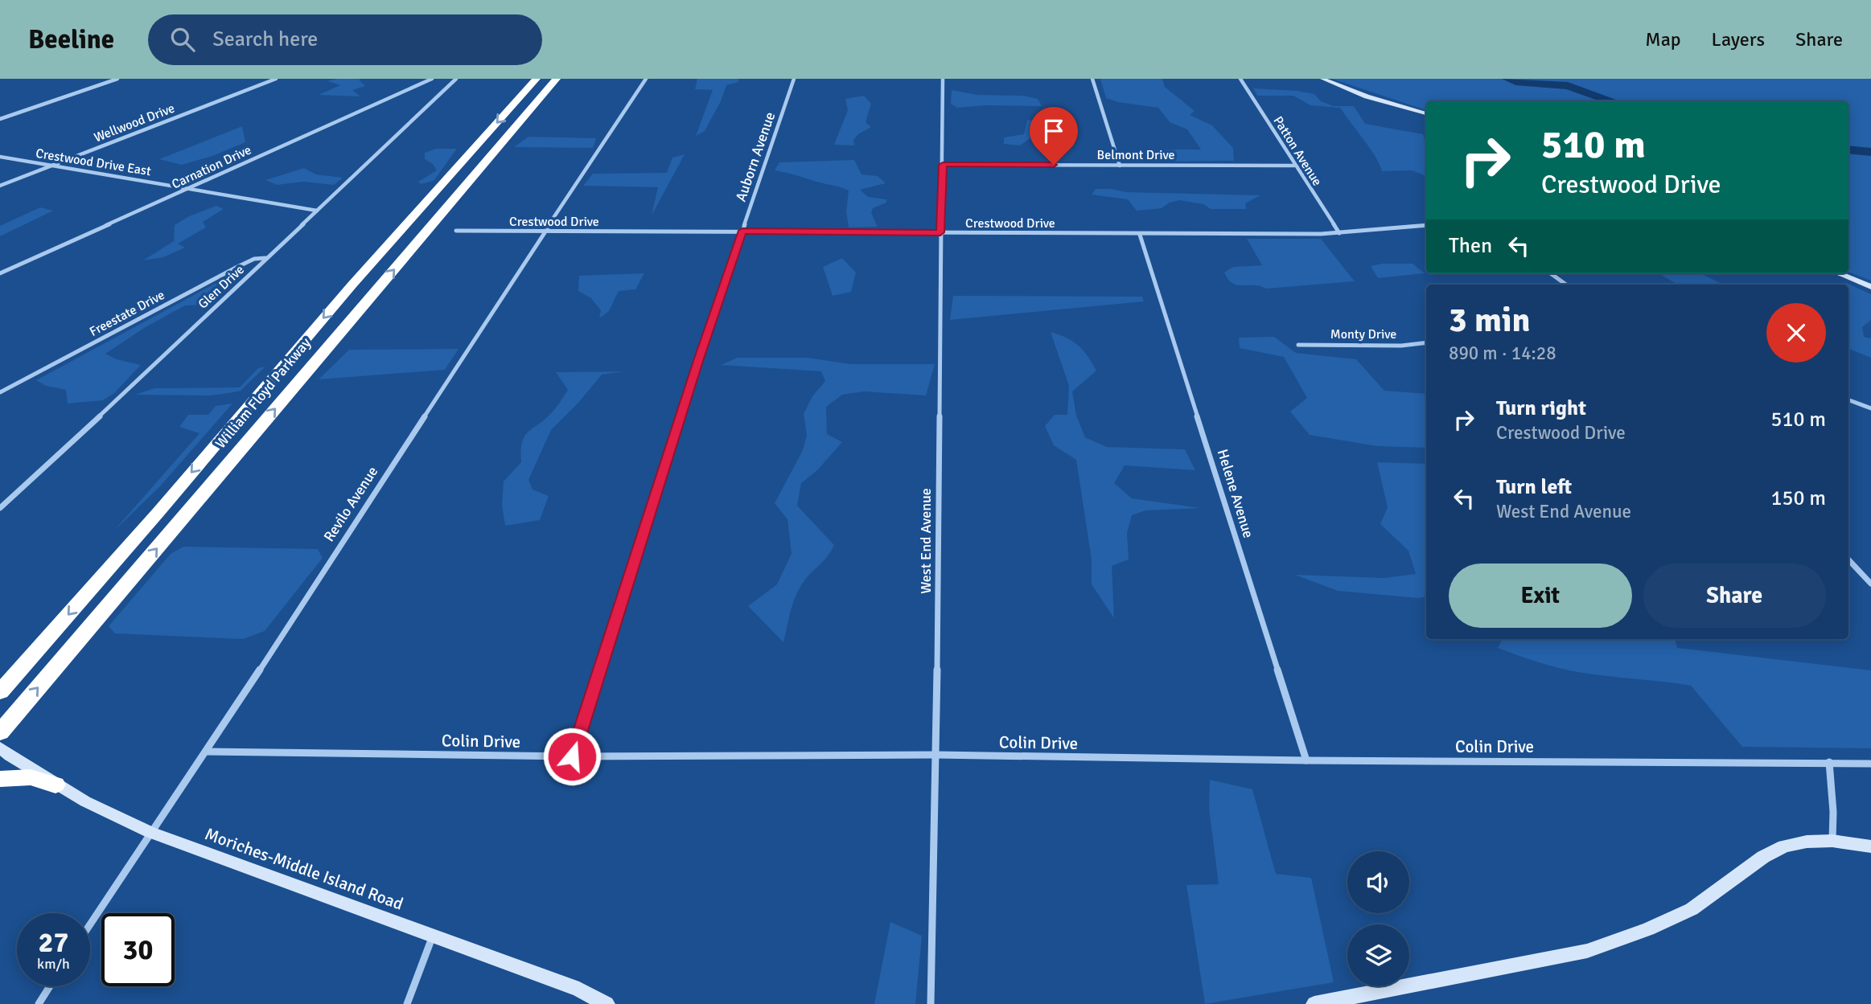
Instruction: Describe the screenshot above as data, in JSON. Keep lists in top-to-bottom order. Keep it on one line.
{"streets":{"highway":["William Floyd Parkway"],"main road":["Moriches-Middle Island Road"],"street":["Wellwood Drive","Patton Avenue","Belmont Drive","Auborn Avenue","Crestwood Drive East","Carnation Drive","Crestwood Drive","Glen Drive","Freestate Drive","Monty Drive","Helene Avenue","Revilo Avenue","West End Avenue","Colin Drive"]},"crossings":[["Wellwood Drive","Crestwood Drive East"],["Patton Avenue","Belmont Drive"],["Patton Avenue","Crestwood Drive"],["Belmont Drive","West End Avenue"],["Auborn Avenue","Crestwood Drive"],["Auborn Avenue","Colin Drive"],["Crestwood Drive East","Carnation Drive"],["Crestwood Drive East","Glen Drive"],["Crestwood Drive","Helene Avenue"],["Crestwood Drive","Revilo Avenue"],["Crestwood Drive","West End Avenue"],["Glen Drive","Freestate Drive"],["Helene Avenue","Colin Drive"],["Revilo Avenue","Colin Drive"],["Revilo Avenue","Moriches-Middle Island Road"],["West End Avenue","Colin Drive"]],"page":{"header":"Beeline","search":"Search here","nav":["Map","Layers","Share"],"turn":["510 m","Crestwood Drive"],"then":"Then","heading":["3 min","890 m · 14:28"],"list":[{"name":"Turn right","note":"Crestwood Drive","value":"510 m"},{"name":"Turn left","note":"West End Avenue","value":"150 m"}],"buttons":["Exit","Share"],"speed":"27 km/h","limit":"30"}}
